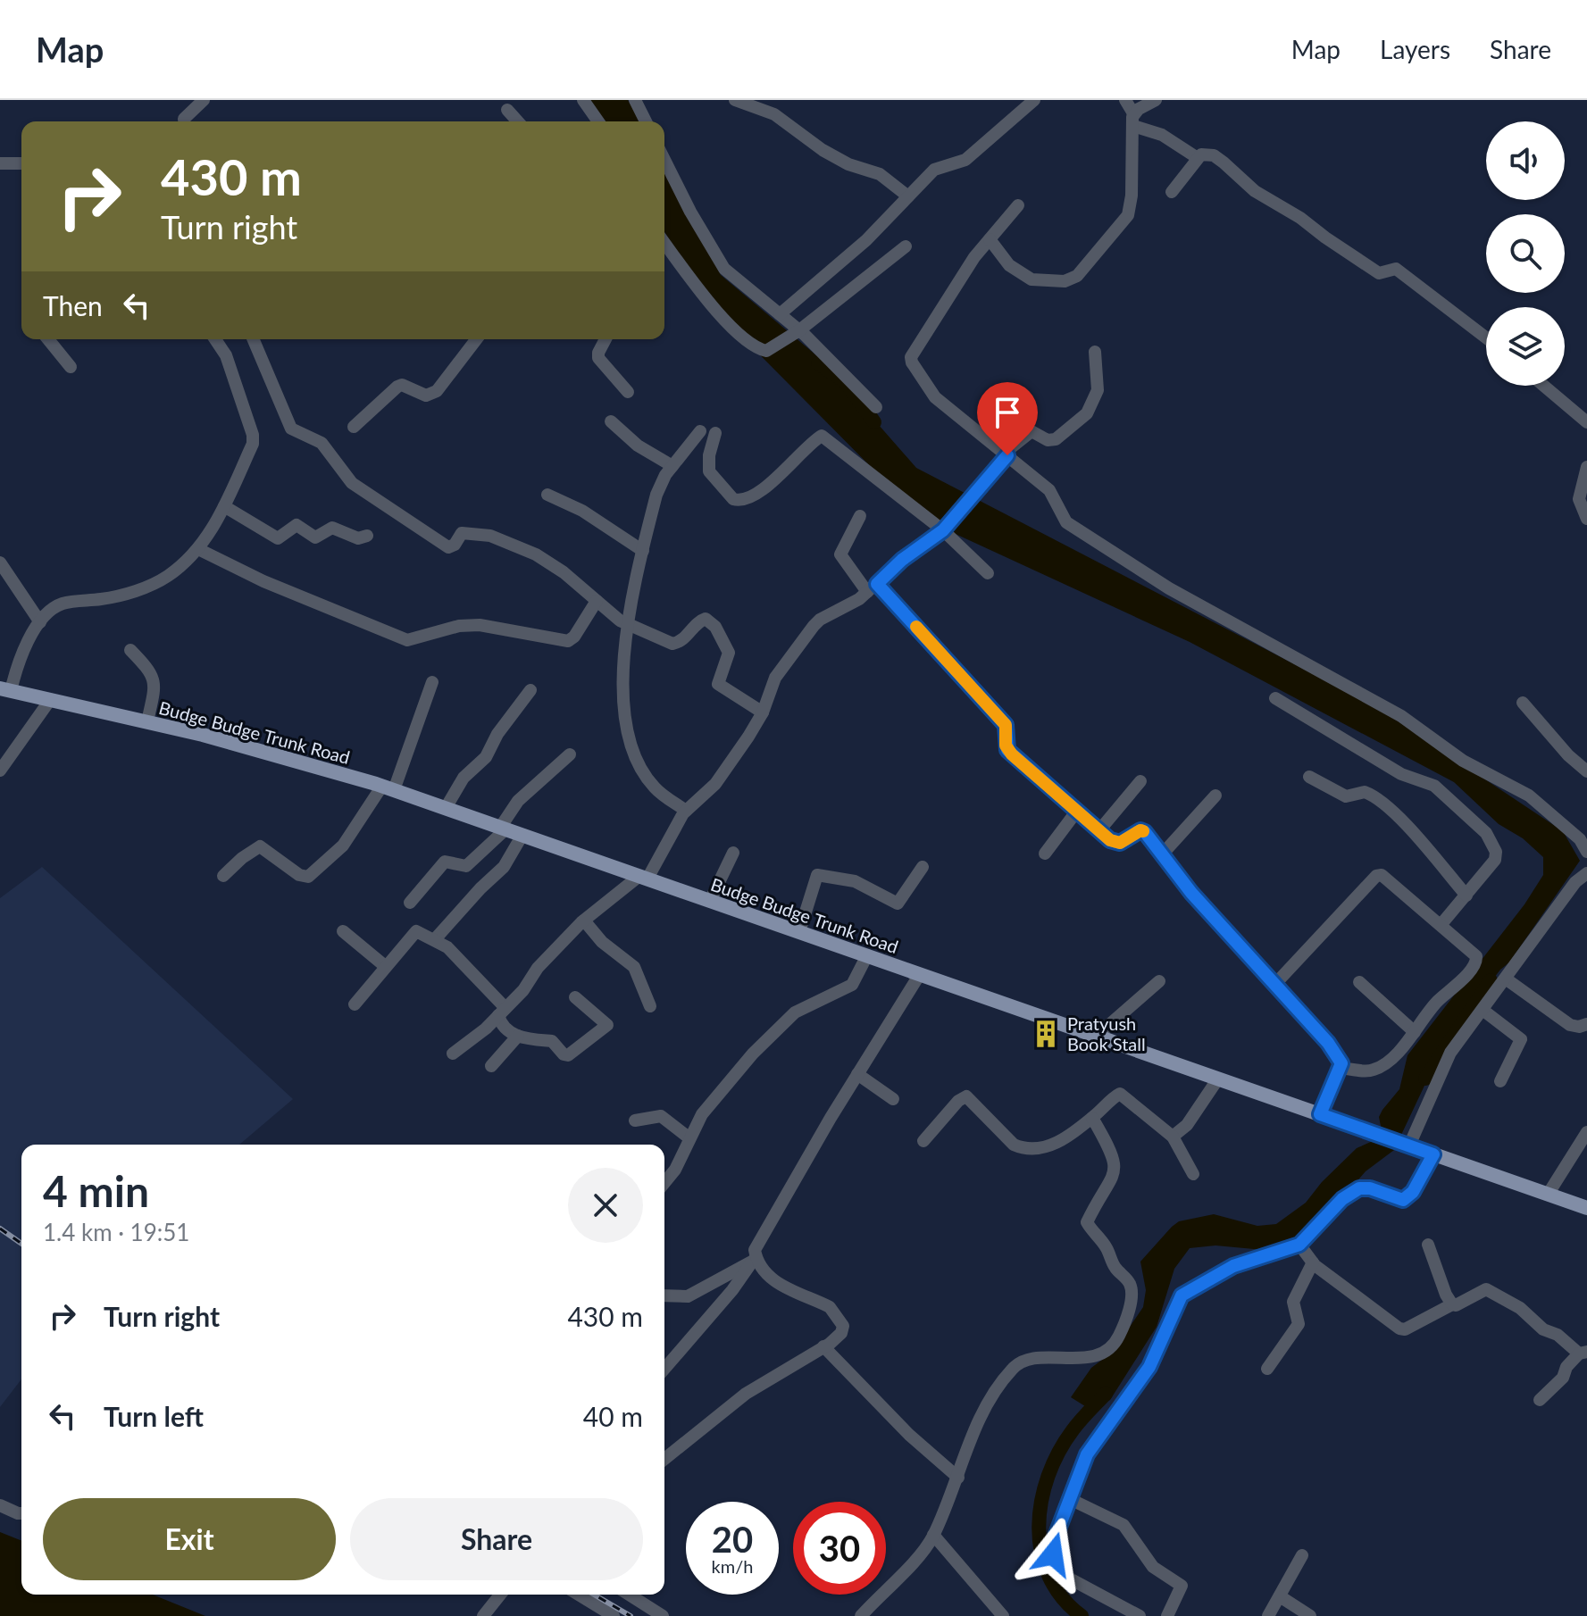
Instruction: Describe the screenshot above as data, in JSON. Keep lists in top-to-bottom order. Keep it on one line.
{"streets":{"main road":["Budge Budge Trunk Road"]},"places":{"building":["Pratyush Book Stall"]},"page":{"header":"Map","nav":["Map","Layers","Share"],"turn":["430 m","Turn right"],"then":"Then","heading":["4 min","1.4 km · 19:51"],"list":[{"name":"Turn right","value":"430 m"},{"name":"Turn left","value":"40 m"}],"buttons":["Exit","Share"],"speed":"20 km/h","limit":"30"}}
